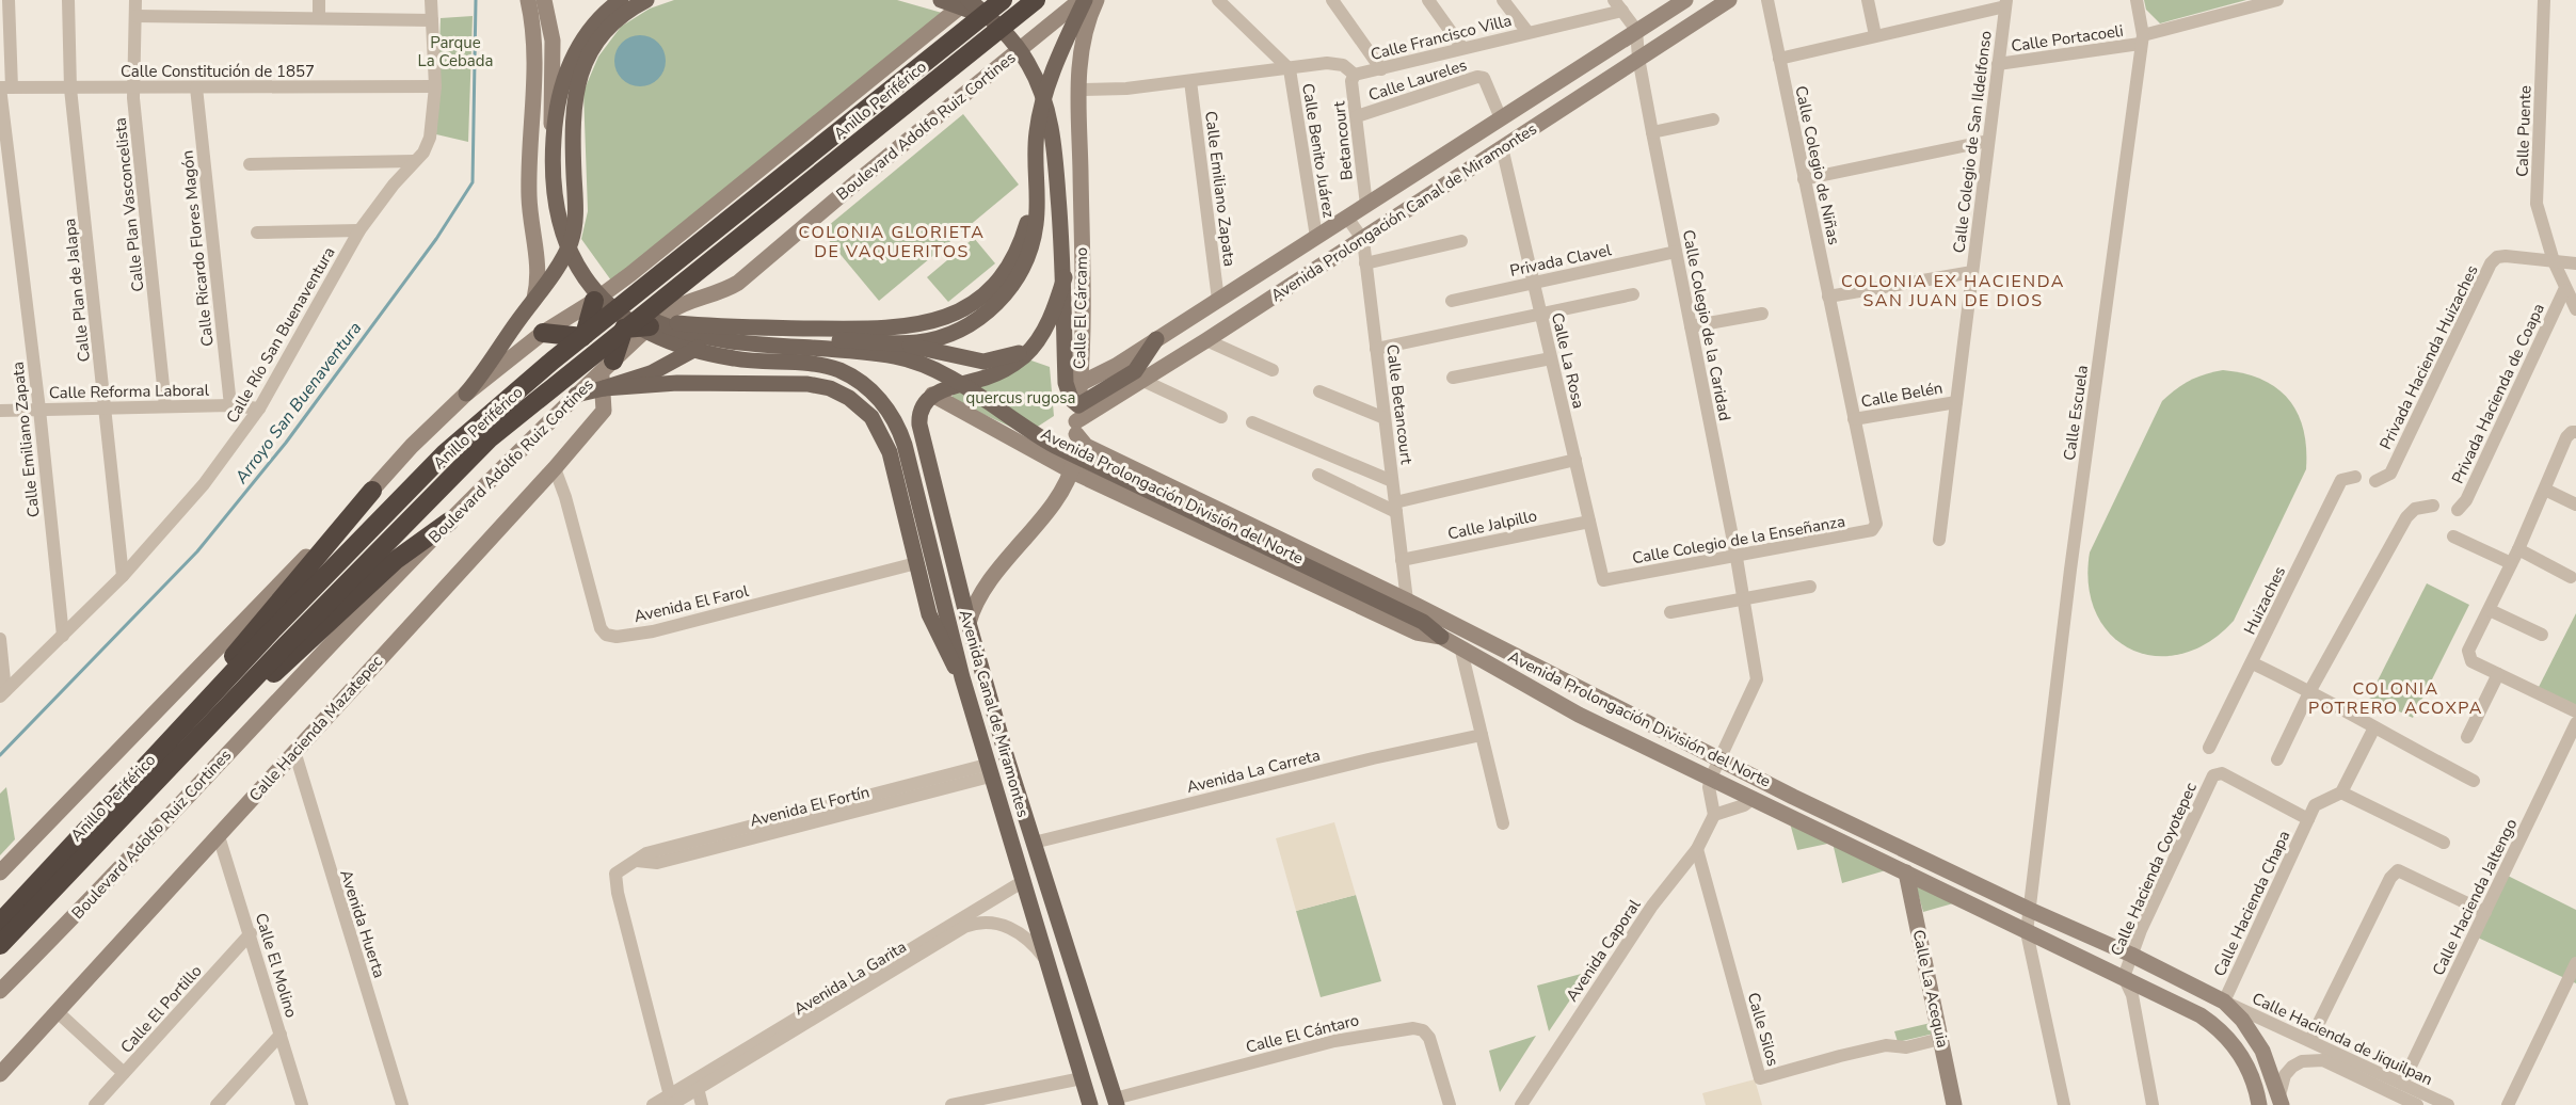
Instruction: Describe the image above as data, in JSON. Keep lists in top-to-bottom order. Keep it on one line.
{"streets":{"highway":["Anillo Periférico"],"main road":["Boulevard Adolfo Ruiz Cortines","Avenida Prolongación Canal de Miramontes","Calle El Cárcamo","Avenida Prolongación División del Norte","Avenida Canal de Miramontes","Calle Hacienda Mazatepec","Calle La Acequia"],"street":["Calle Francisco Villa","Calle Portacoeli","Calle Constitución de 1857","Calle Laureles","Calle Puente","Betancourt","Calle Colegio de San Ildelfonso","Calle Benito Juárez","Calle Colegio de Niñas","Calle Emiliano Zapata","Calle Plan Vasconcelista","Calle Ricardo Flores Magón","Privada Clavel","Calle Plan de Jalapa","Calle Colegio de la Caridad","Calle Río San Buenaventura","Privada Hacienda Huizaches","Calle La Rosa","Calle Reforma Laboral","Privada Hacienda de Coapa","Calle Belén","Calle Betancourt","Calle Escuela","Calle Jalpillo","Calle Colegio de la Enseñanza","Huizaches","Avenida El Farol","Avenida La Carreta","Avenida El Fortín","Calle Hacienda Coyotepec","Calle Hacienda Jaltengo","Calle Hacienda Chapa","Avenida Huerta","Avenida Caporal","Calle El Molino","Avenida La Garita","Calle El Portillo","Calle Silos","Calle El Cántaro","Calle Hacienda de Jiquilpan"]},"crossings":[["Calle Francisco Villa","Betancourt"],["Calle Francisco Villa","Calle Benito Juárez"],["Calle Francisco Villa","Calle Emiliano Zapata"],["Calle Francisco Villa","Calle El Cárcamo"],["Calle Portacoeli","Calle Colegio de San Ildelfonso"],["Calle Portacoeli","Calle Escuela"],["Calle Constitución de 1857","Calle Emiliano Zapata"],["Calle Constitución de 1857","Calle Plan Vasconcelista"],["Calle Constitución de 1857","Calle Ricardo Flores Magón"],["Calle Constitución de 1857","Calle Plan de Jalapa"],["Calle Constitución de 1857","Calle Río San Buenaventura"],["Calle Laureles","Betancourt"],["Calle Laureles","Avenida Prolongación Canal de Miramontes"],["Anillo Periférico","Avenida Canal de Miramontes"],["Boulevard Adolfo Ruiz Cortines","Calle Hacienda Mazatepec"],["Calle Puente","Privada Hacienda Huizaches"],["Calle Puente","Privada Hacienda de Coapa"],["Betancourt","Avenida Prolongación Canal de Miramontes"],["Calle Colegio de San Ildelfonso","Calle Belén"],["Calle Benito Juárez","Avenida Prolongación Canal de Miramontes"],["Calle Colegio de Niñas","Calle Belén"],["Calle Colegio de Niñas","Calle Colegio de la Enseñanza"],["Calle Emiliano Zapata","Avenida Prolongación Canal de Miramontes"],["Calle Emiliano Zapata","Calle Río San Buenaventura"],["Calle Emiliano Zapata","Calle Reforma Laboral"],["Calle Plan Vasconcelista","Calle Reforma Laboral"],["Avenida Prolongación Canal de Miramontes","Calle El Cárcamo"],["Avenida Prolongación Canal de Miramontes","Calle Colegio de la Caridad"],["Avenida Prolongación Canal de Miramontes","Calle La Rosa"],["Avenida Prolongación Canal de Miramontes","Calle Betancourt"],["Avenida Prolongación Canal de Miramontes","Avenida Prolongación División del Norte"],["Calle Ricardo Flores Magón","Calle Reforma Laboral"],["Privada Clavel","Calle Colegio de la Caridad"],["Privada Clavel","Calle La Rosa"],["Calle Plan de Jalapa","Calle Río San Buenaventura"],["Calle Plan de Jalapa","Calle Reforma Laboral"],["Calle El Cárcamo","Avenida Prolongación División del Norte"],["Calle El Cárcamo","Avenida Canal de Miramontes"],["Calle Colegio de la Caridad","Avenida Prolongación División del Norte"],["Calle Colegio de la Caridad","Calle Colegio de la Enseñanza"],["Calle Río San Buenaventura","Calle Reforma Laboral"],["Calle La Rosa","Calle Jalpillo"],["Calle La Rosa","Calle Colegio de la Enseñanza"],["Calle Betancourt","Avenida Prolongación División del Norte"],["Calle Betancourt","Calle Jalpillo"],["Calle Escuela","Avenida Prolongación División del Norte"],["Avenida Prolongación División del Norte","Avenida Canal de Miramontes"],["Avenida Prolongación División del Norte","Calle Hacienda Coyotepec"],["Avenida Prolongación División del Norte","Calle Hacienda Chapa"],["Avenida Prolongación División del Norte","Calle La Acequia"],["Avenida Prolongación División del Norte","Calle Hacienda de Jiquilpan"],["Avenida El Farol","Calle Hacienda Mazatepec"],["Avenida Canal de Miramontes","Avenida La Carreta"],["Avenida Canal de Miramontes","Avenida El Fortín"],["Avenida Canal de Miramontes","Avenida La Garita"],["Avenida Canal de Miramontes","Calle El Cántaro"],["Calle Hacienda Mazatepec","Avenida Huerta"],["Calle Hacienda Mazatepec","Calle El Molino"],["Avenida El Fortín","Avenida La Garita"],["Calle Hacienda Coyotepec","Calle Hacienda Chapa"],["Calle Hacienda Jaltengo","Calle Hacienda de Jiquilpan"],["Calle Hacienda Chapa","Calle Hacienda de Jiquilpan"],["Avenida Caporal","Calle Silos"],["Calle El Molino","Calle El Portillo"],["Calle La Acequia","Calle Silos"]],"districts":["COLONIA GLORIETA DE VAQUERITOS","COLONIA EX HACIENDA SAN JUAN DE DIOS","COLONIA POTRERO ACOXPA"],"water":["Arroyo San Buenaventura"],"parks":["Parque La Cebada","quercus rugosa"]}
